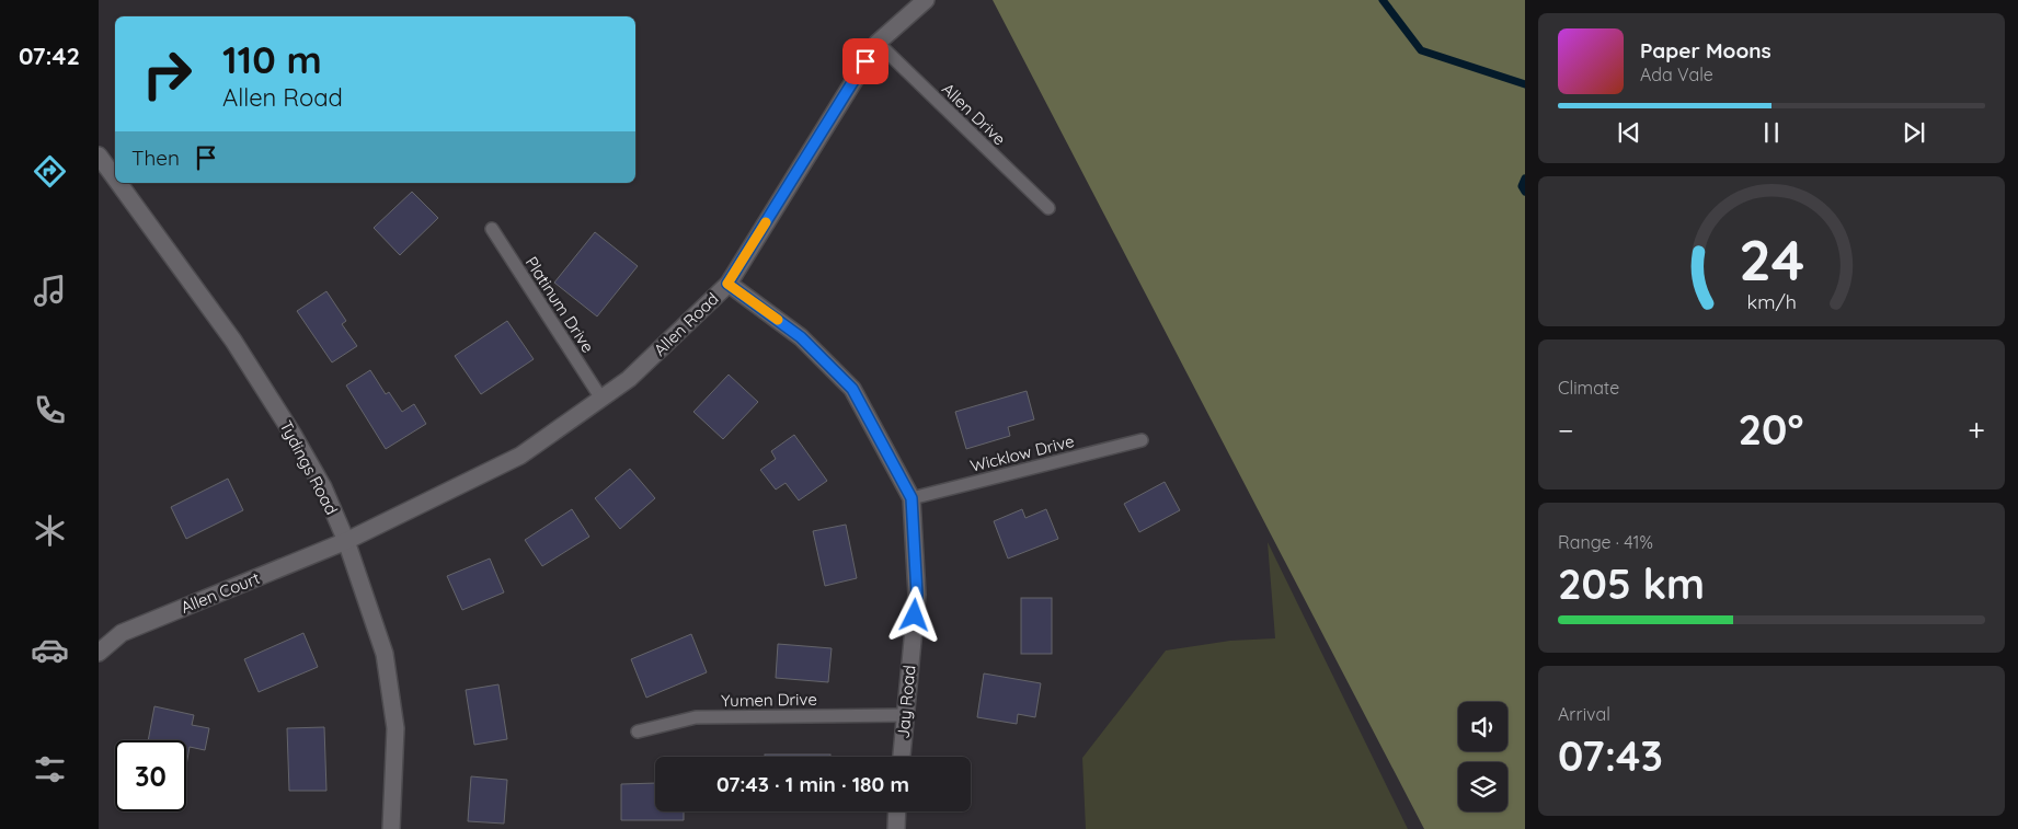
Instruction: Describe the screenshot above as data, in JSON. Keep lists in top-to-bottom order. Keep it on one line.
{"streets":{"street":["Allen Road","Tydings Road","Allen Court","Jay Road"],"lane":["Allen Drive","Platinum Drive","Wicklow Drive","Yumen Drive"]},"crossings":[["Allen Drive","Allen Road"],["Platinum Drive","Allen Road"],["Allen Road","Tydings Road"],["Allen Road","Allen Court"],["Allen Road","Jay Road"],["Wicklow Drive","Jay Road"],["Tydings Road","Allen Court"],["Yumen Drive","Jay Road"]],"page":{"tabs":"07:42","turn":["110 m","Allen Road"],"song":["Paper Moons","Ada Vale"],"then":"Then","tile":["Climate",["Range · 41%","205 km"],["Arrival","07:43"]],"heat":["−","20°","+"],"limit":"30","trip":"07:43 · 1 min · 180 m","gauge":["24","km/h"]}}
